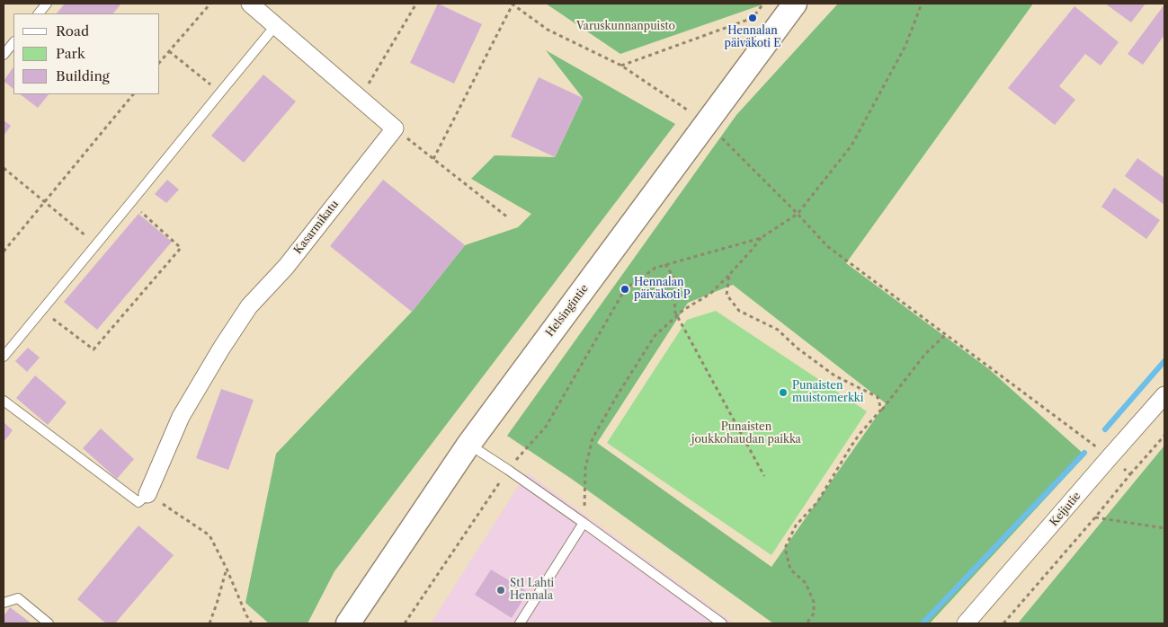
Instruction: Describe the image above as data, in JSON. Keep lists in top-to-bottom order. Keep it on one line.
{"streets":{"main road":["Helsingintie"],"street":["Kasarmikatu","Keijutie"]},"parks":["Varuskunnanpuisto","Punaisten joukkohaudan paikka"],"places":["Hennalan päiväkoti E","Hennalan päiväkoti P","Punaisten muistomerkki","St1 Lahti Hennala"],"legend":["Road","Park","Building"]}
